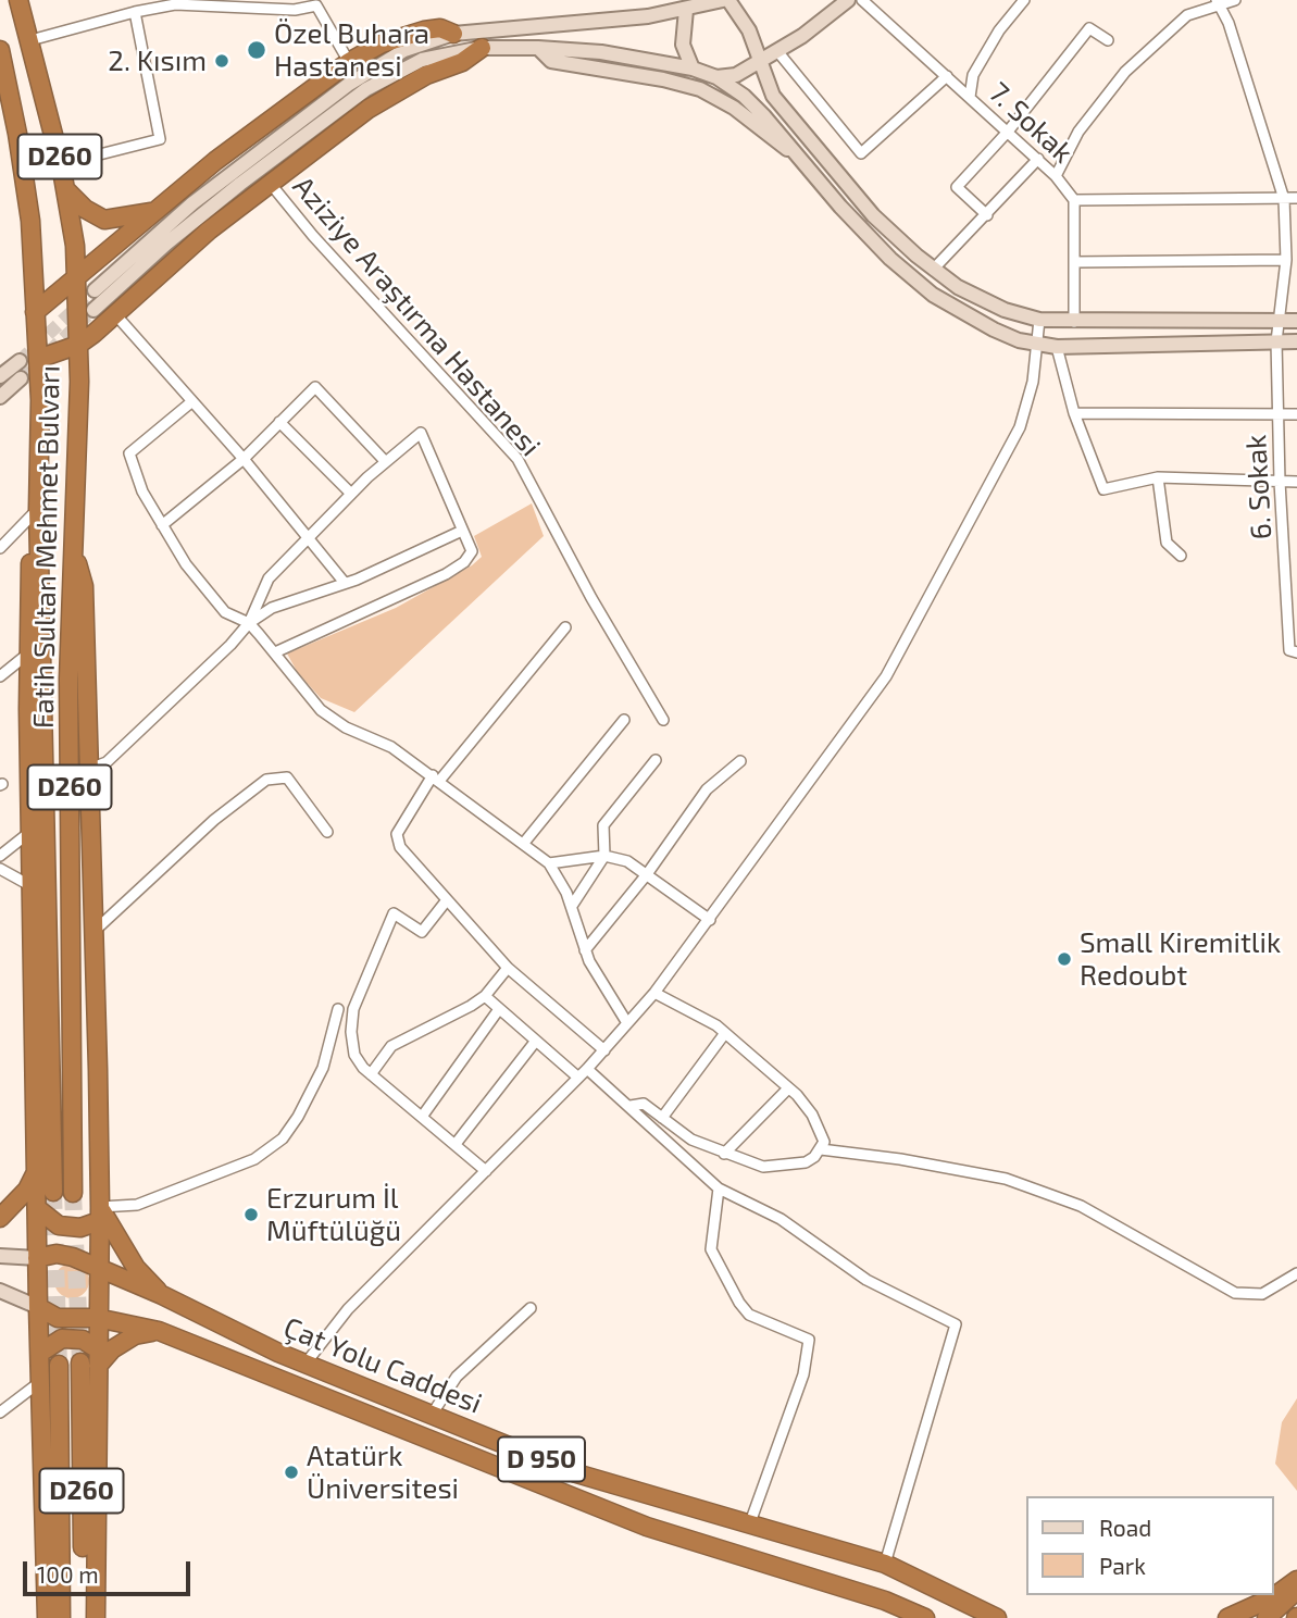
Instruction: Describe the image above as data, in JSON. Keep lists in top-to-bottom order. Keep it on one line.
{"streets":{"highway":["D260","Fatih Sultan Mehmet Bulvarı","Çat Yolu Caddesi","D 950"],"street":["7. Sokak","Aziziye Araştırma Hastanesi","6. Sokak"]},"places":["Özel Buhara Hastanesi","2. Kısım","Small Kiremitlik Redoubt","Erzurum İl Müftülüğü","Atatürk Üniversitesi"],"legend":["Road","Park"],"scale_bar":"100 m"}
